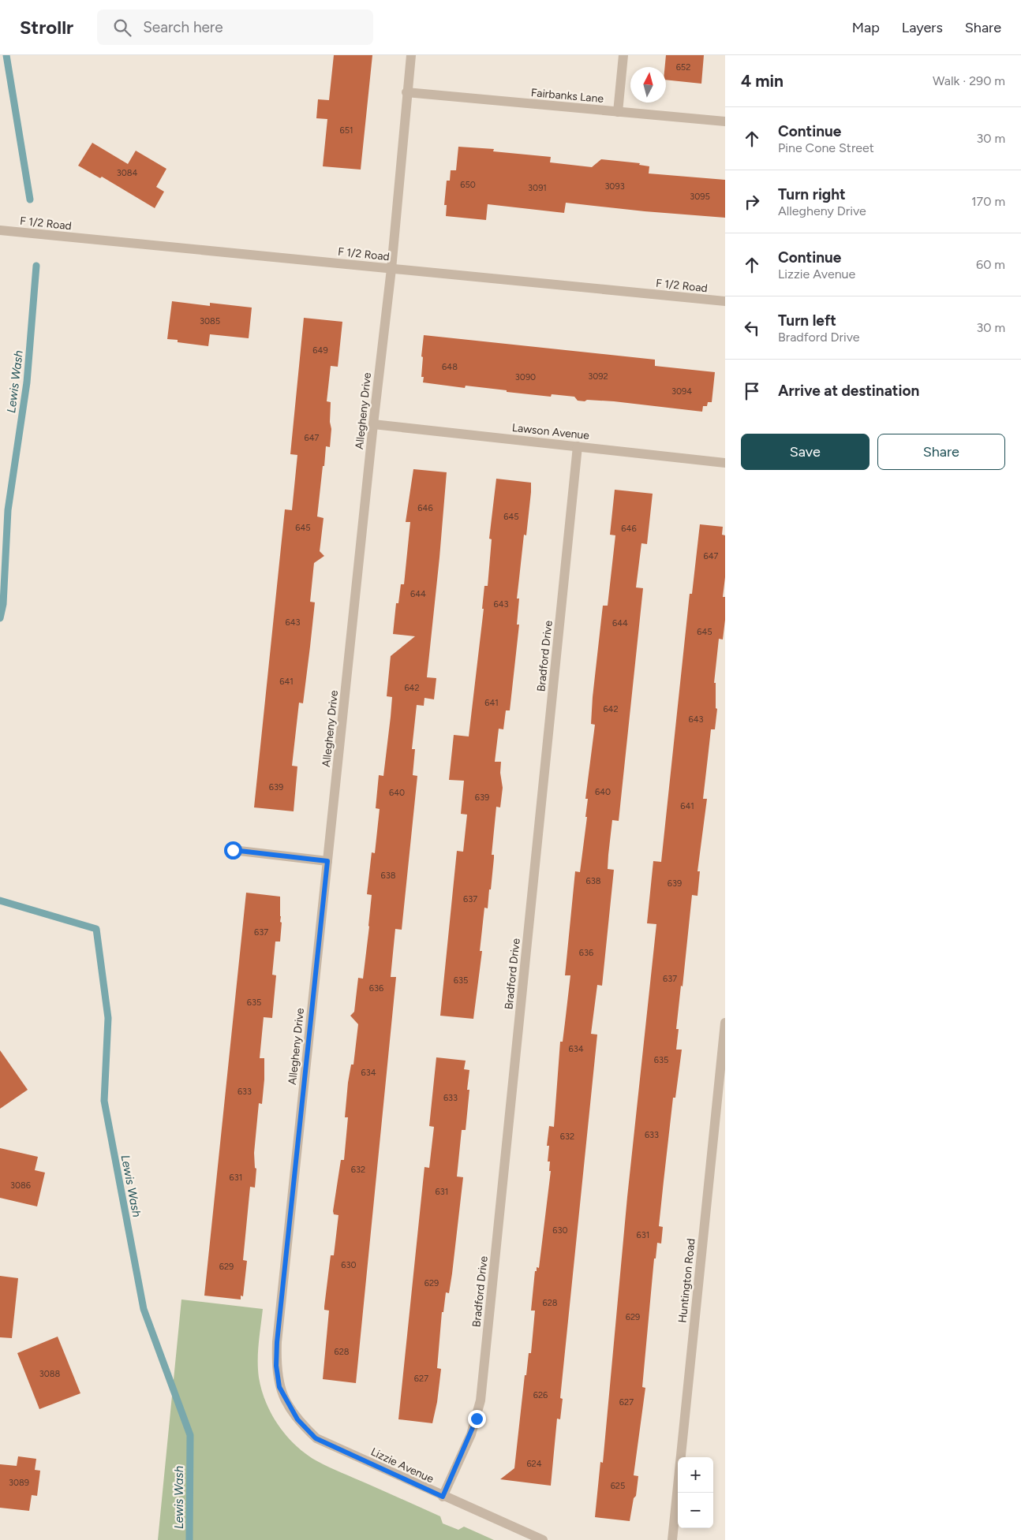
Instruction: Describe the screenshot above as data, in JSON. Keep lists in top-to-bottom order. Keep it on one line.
{"streets":{"street":["Fairbanks Lane","F 1/2 Road","Allegheny Drive","Lawson Avenue","Bradford Drive","Huntington Road","Lizzie Avenue"]},"crossings":[["Fairbanks Lane","Allegheny Drive"],["F 1/2 Road","Allegheny Drive"],["Allegheny Drive","Lawson Avenue"],["Allegheny Drive","Lizzie Avenue"],["Lawson Avenue","Bradford Drive"],["Bradford Drive","Lizzie Avenue"]],"water":["Lewis Wash"],"house_numbers":["652","651","3084","650","3093","3091","3095","3085","649","648","3092","3090","3094","647","646","645","645","646","647","644","643","643","644","645","641","642","641","642","643","639","640","640","639","641","638","638","639","637","637","636","637","635","636","635","634","635","634","633","633","633","632","632","631","3086","631","630","631","630","629","629","628","629","628","3088","627","626","627","624","3089","625"],"north":"top","page":{"header":"Strollr","search":"Search here","nav":["Map","Layers","Share"],"heading":["4 min","Walk · 290 m"],"list":[["Continue","Pine Cone Street","30 m"],["Turn right","Allegheny Drive","170 m"],["Continue","Lizzie Avenue","60 m"],["Turn left","Bradford Drive","30 m"],"Arrive at destination"],"buttons":["Save","Share"],"map_buttons":["+","−"]}}
